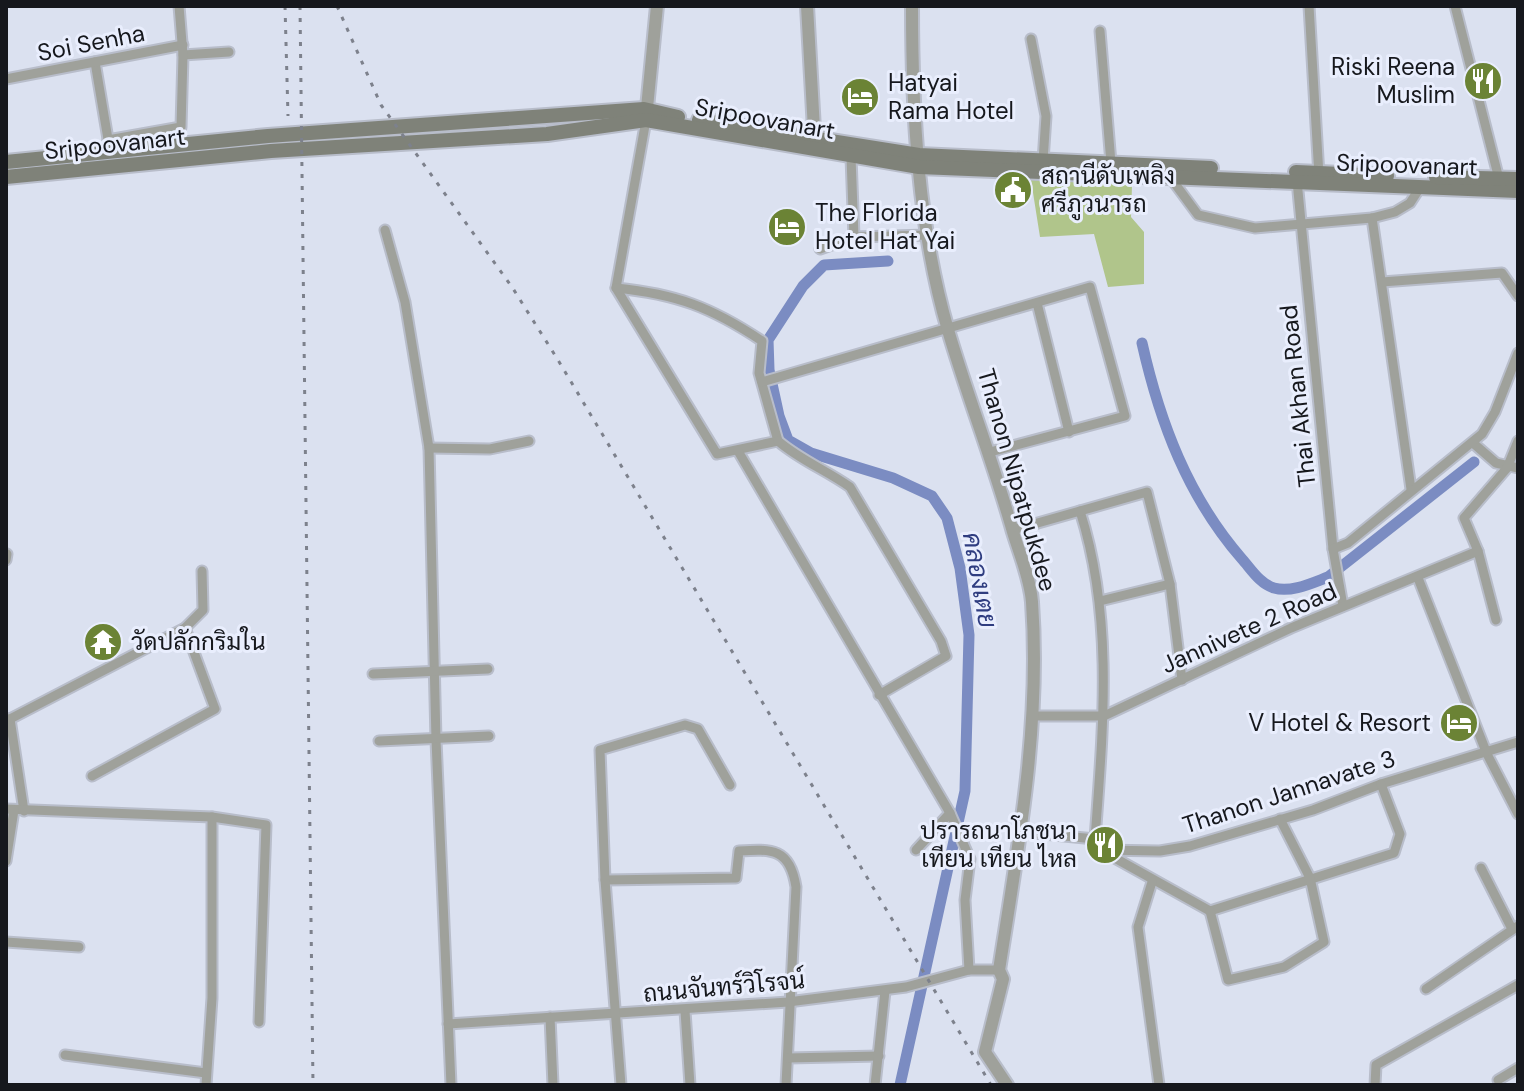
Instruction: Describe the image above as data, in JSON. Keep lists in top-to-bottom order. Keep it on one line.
{"streets":{"main road":["Sripoovanart"],"street":["Soi Senha","Thai Akhan Road","Thanon Nipatpukdee","Jannivete 2 Road","Thanon Jannavate 3","ถนนจันทร์วิโรจน์"]},"crossings":[["Sripoovanart","Thai Akhan Road"],["Sripoovanart","Thanon Nipatpukdee"],["Thai Akhan Road","Jannivete 2 Road"],["Thanon Nipatpukdee","Jannivete 2 Road"],["Thanon Nipatpukdee","ถนนจันทร์วิโรจน์"]],"water":["คลองเตย"],"places":{"restaurant":["Riski Reena Muslim","ปรารถนาโภชนา เทียน เทียน ไหล"],"hotel":["Hatyai Rama Hotel","The Florida Hotel Hat Yai","V Hotel & Resort"],"public building":["สถานีดับเพลิง ศรีภูวนารถ"],"temple":["วัดปลักกริมใน"]}}
